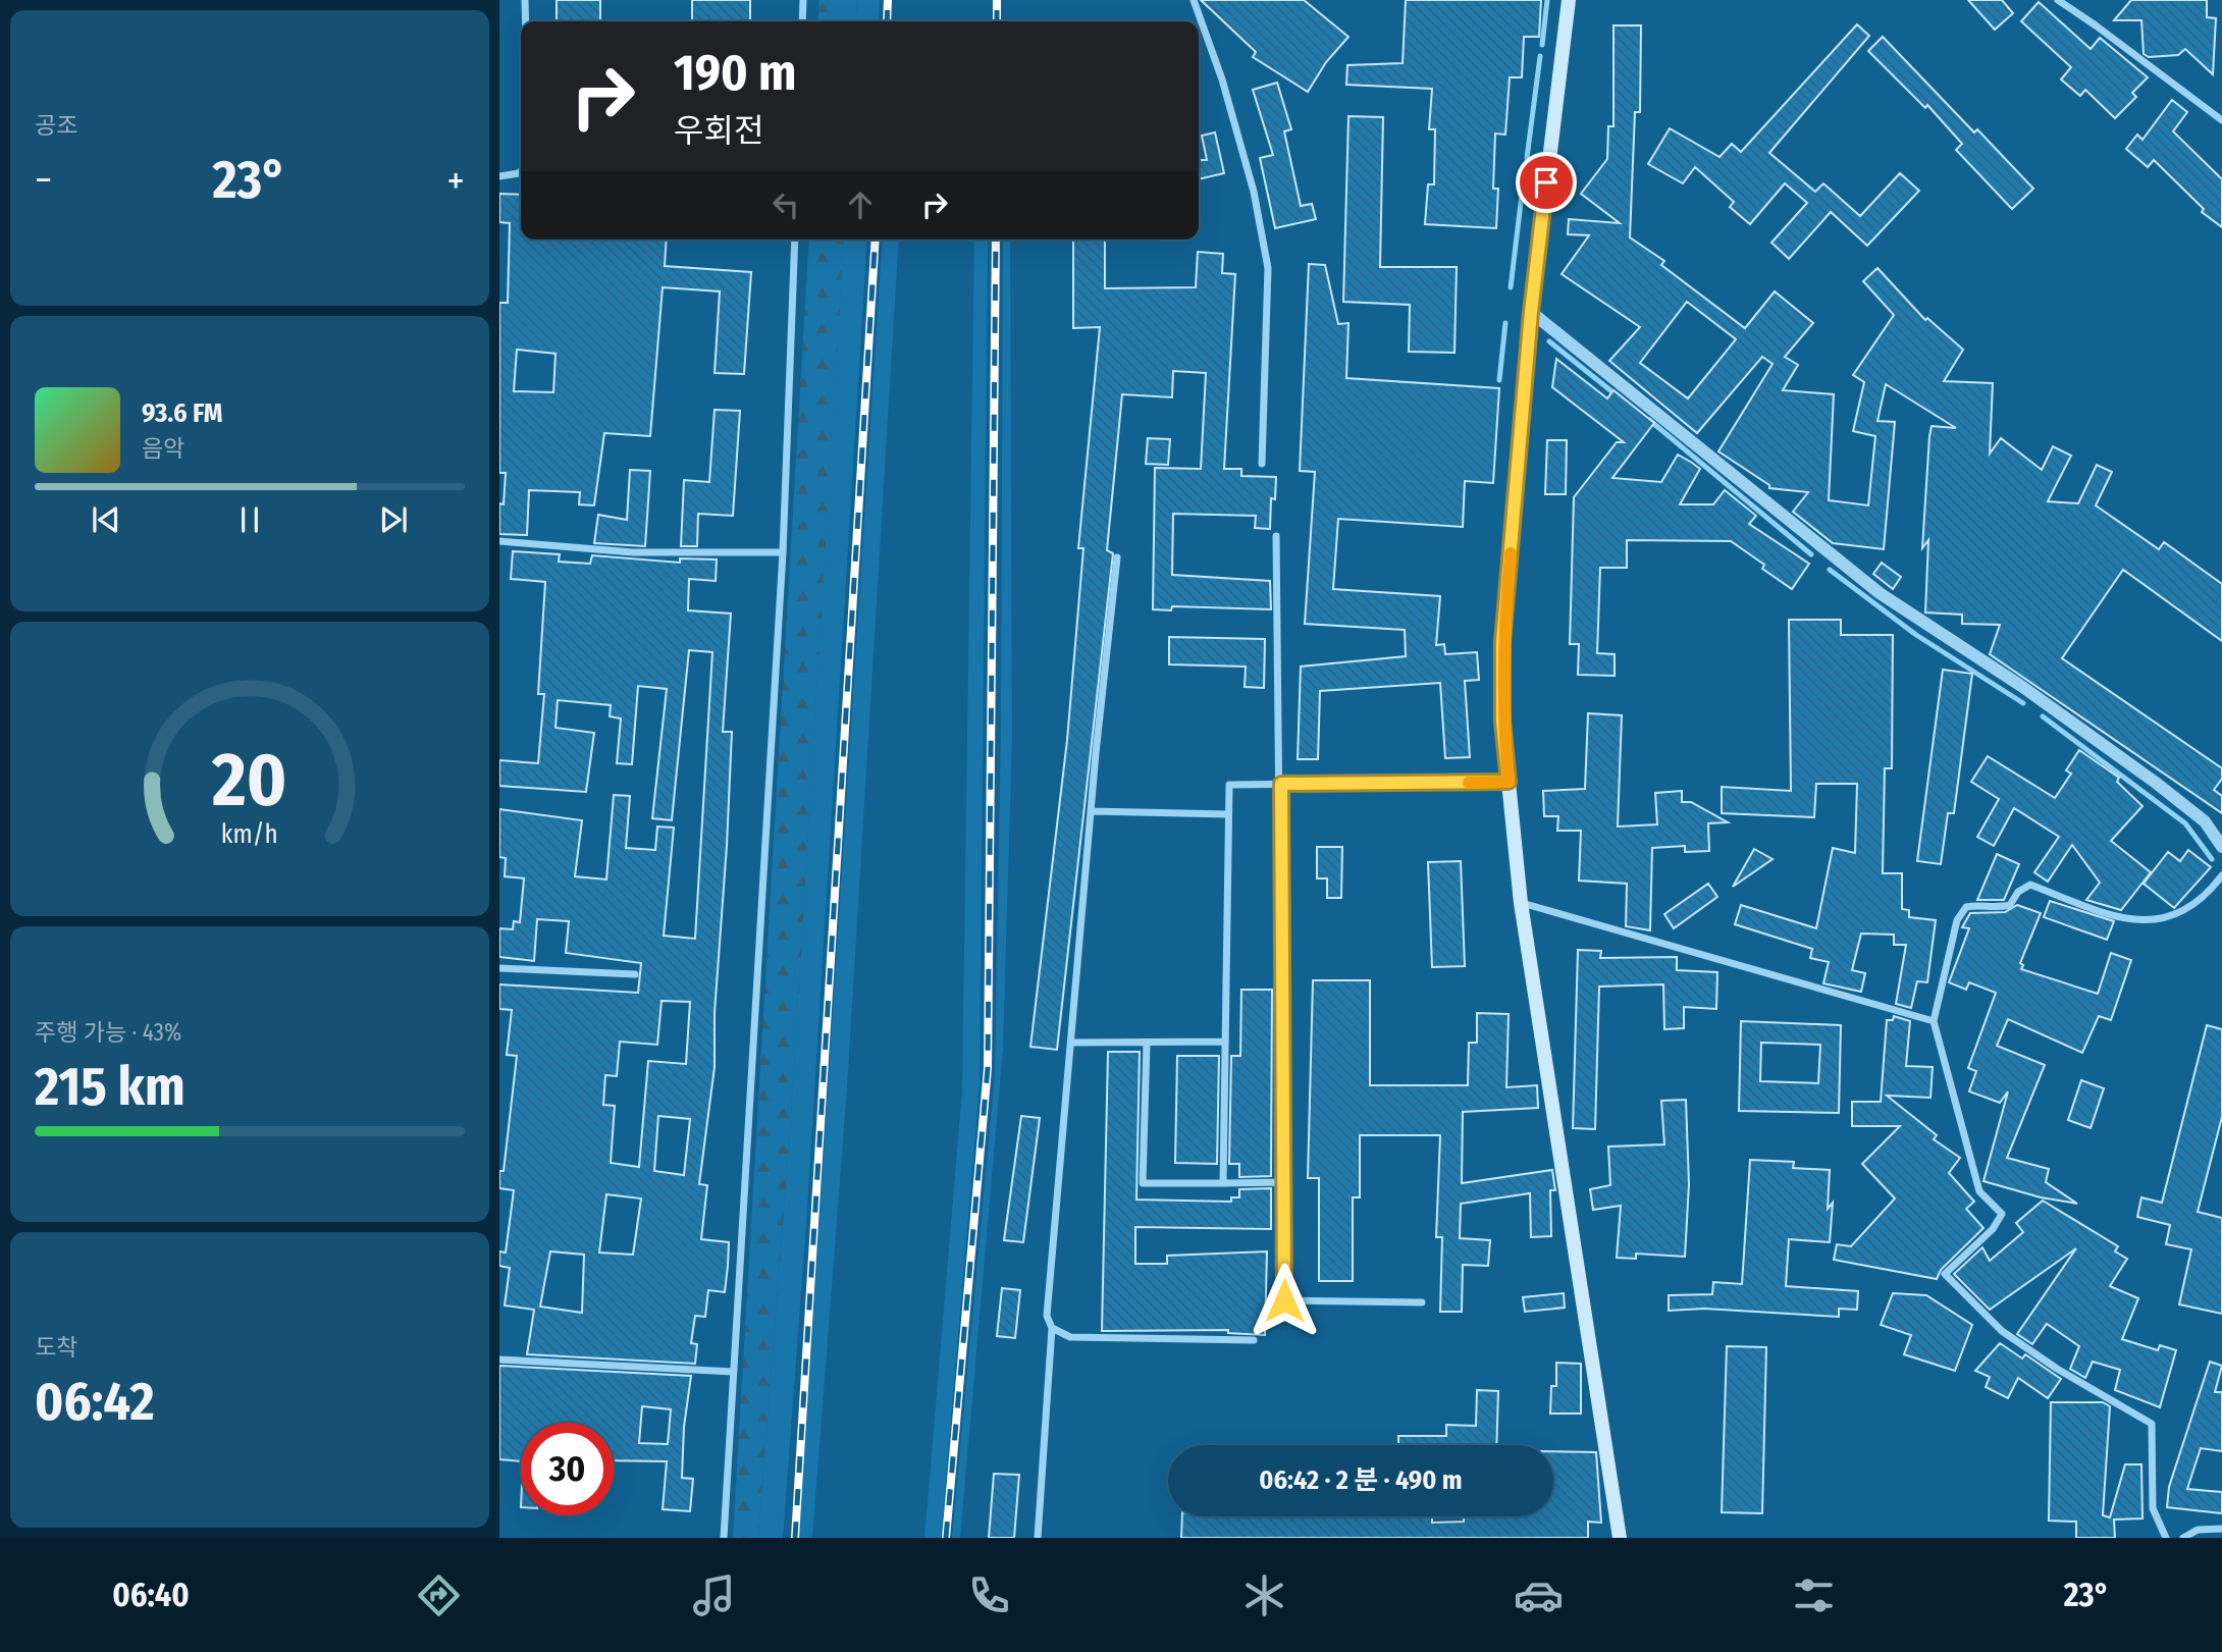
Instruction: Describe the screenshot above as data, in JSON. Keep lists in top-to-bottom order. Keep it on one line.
{"page":{"tile":["공조",["주행 가능 · 43%","215 km"],["도착","06:42"]],"turn":["190 m","우회전"],"heat":["−","23°","+"],"song":["93.6 FM","음악"],"limit":"30","trip":"06:42 · 2 분 · 490 m","tabs":["06:40","23°"],"gauge":["20","km/h"]}}
